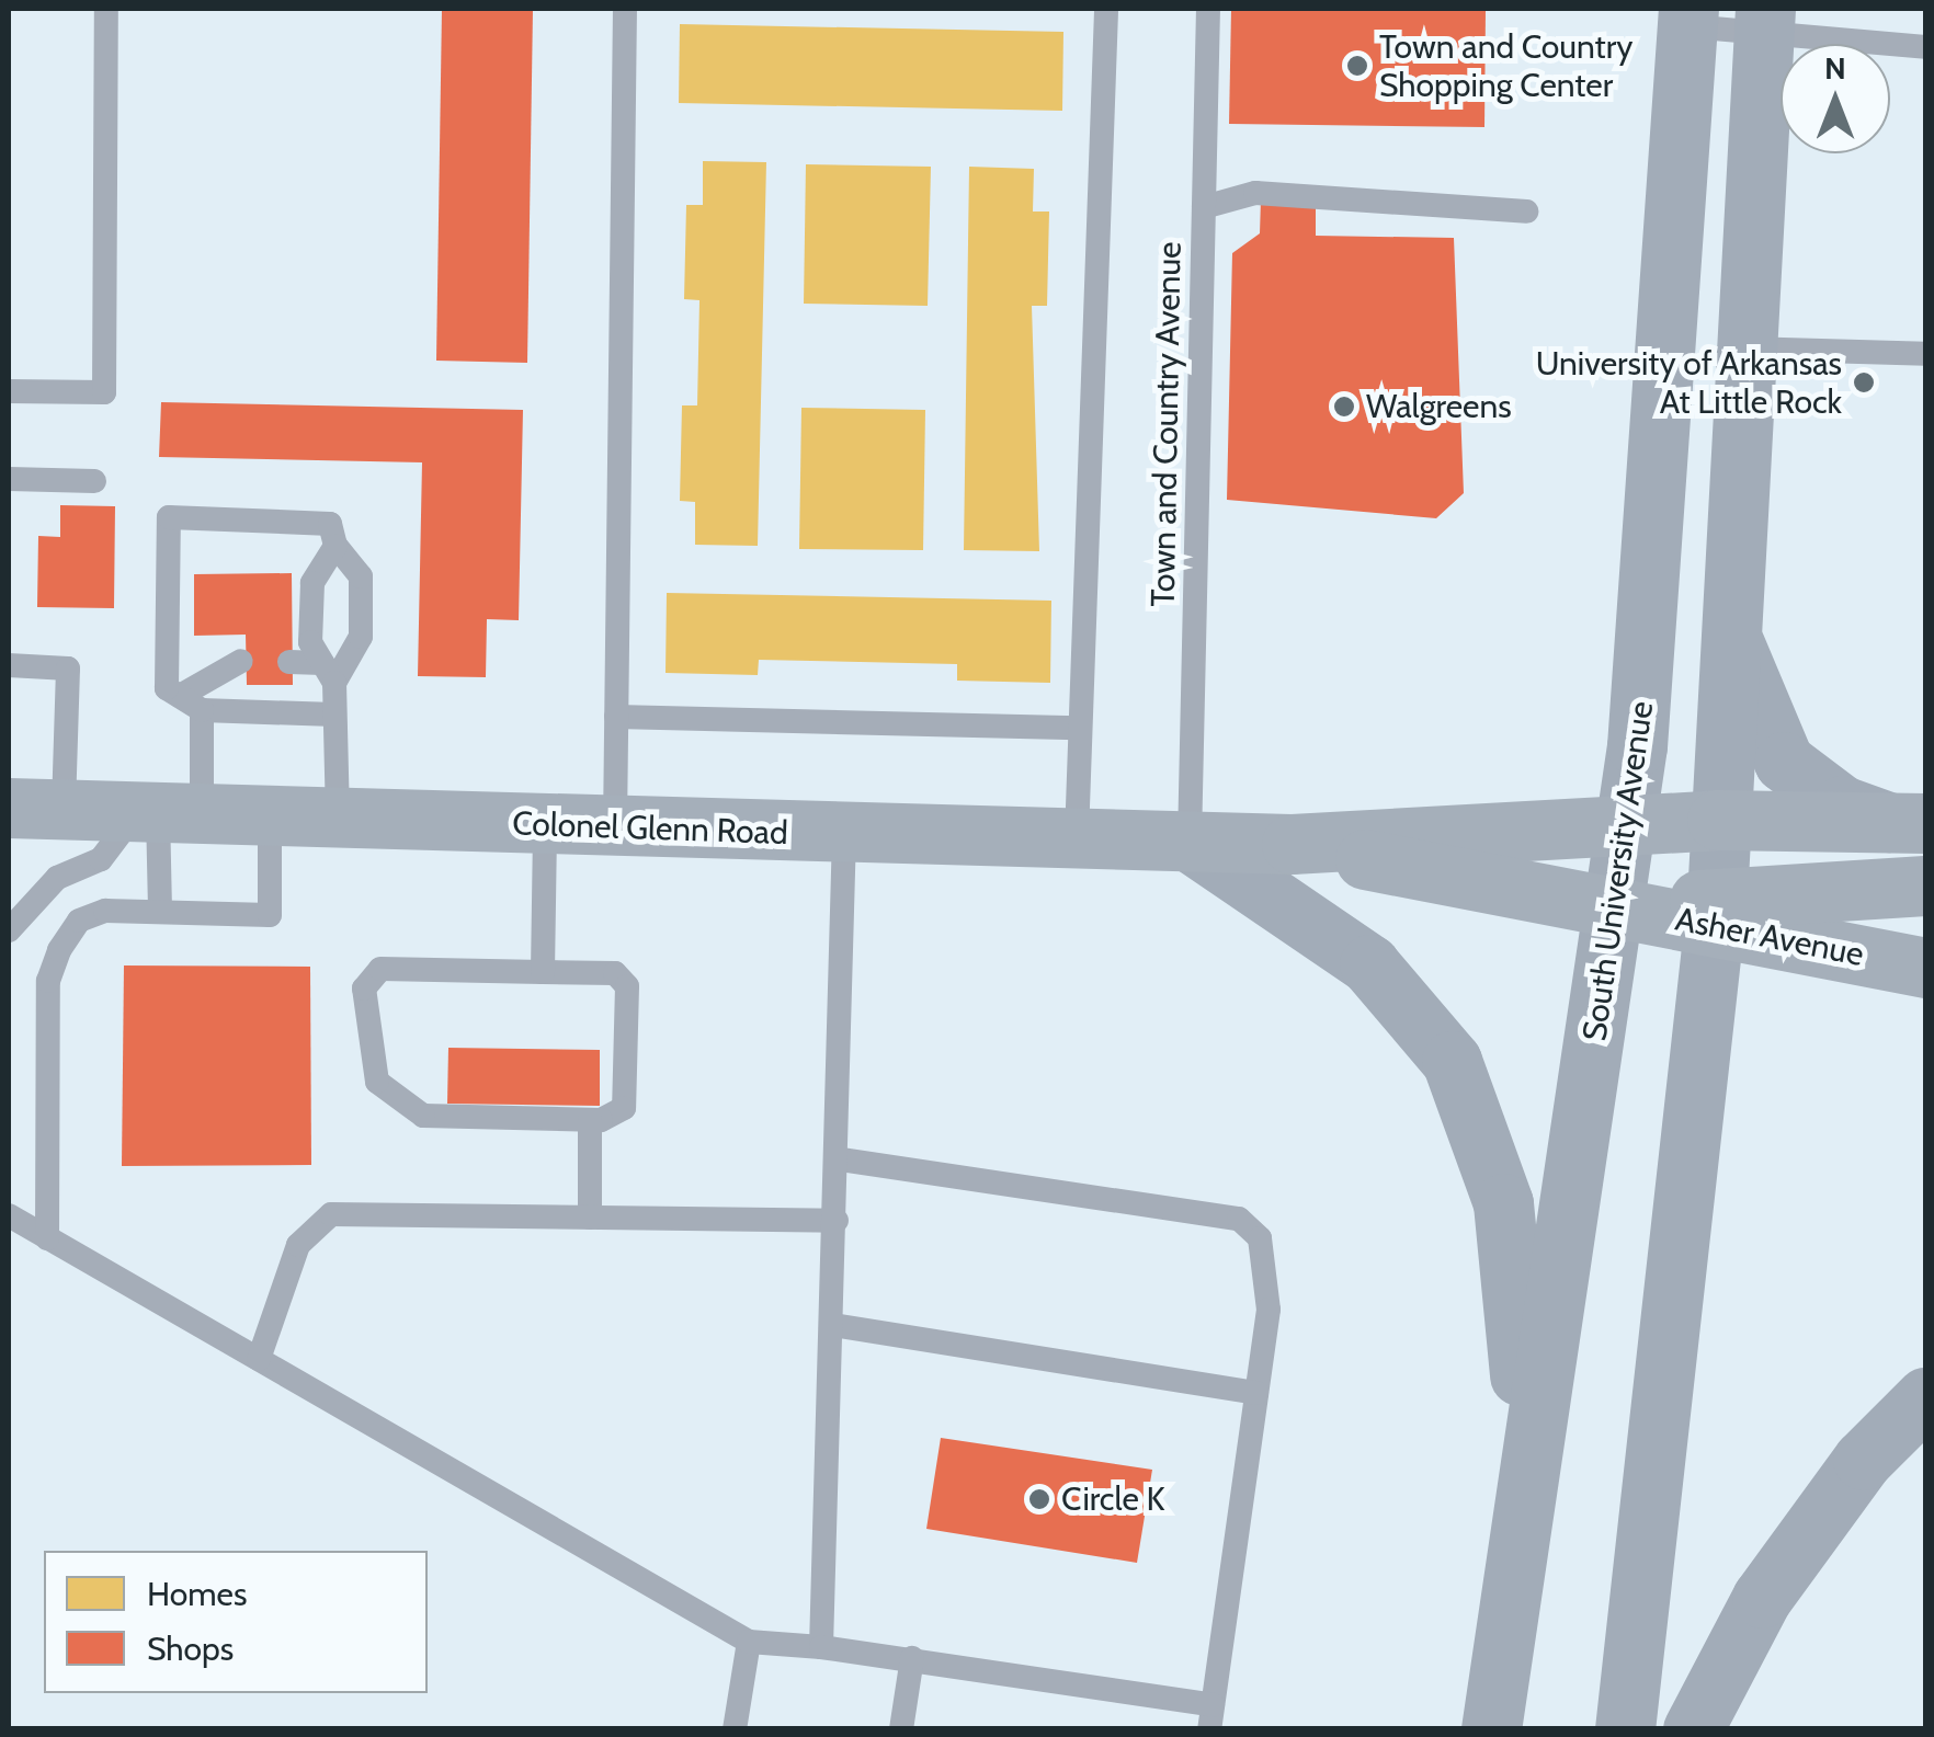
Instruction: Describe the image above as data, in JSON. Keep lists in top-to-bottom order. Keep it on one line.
{"streets":{"main road":["Colonel Glenn Road","South University Avenue","Asher Avenue"],"lane":["Town and Country Avenue"]},"crossings":[["Town and Country Avenue","Colonel Glenn Road"],["Colonel Glenn Road","South University Avenue"],["Colonel Glenn Road","Asher Avenue"]],"places":["Town and Country Shopping Center","University of Arkansas At Little Rock","Walgreens","Circle K"],"legend":["Homes","Shops"],"north":"top"}
